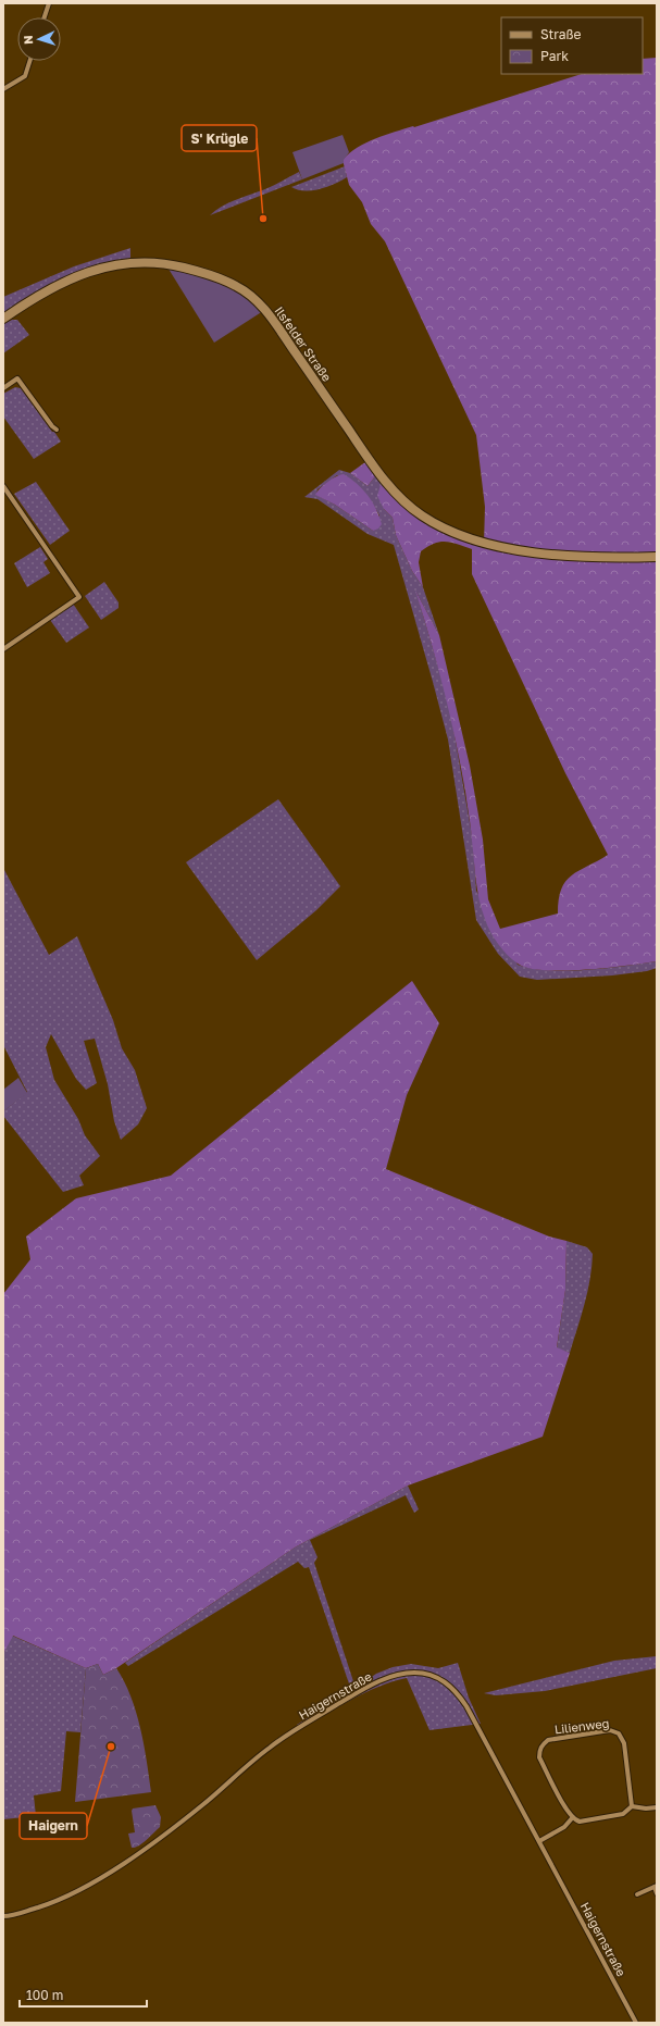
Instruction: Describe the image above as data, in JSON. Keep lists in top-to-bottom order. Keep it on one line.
{"streets":{"main road":["Ilsfelder Straße"],"street":["Haigernstraße","Lilienweg"]},"places":["S' Krügle","Haigern"],"legend":["Straße","Park"],"scale_bar":"100 m","north":"left"}
